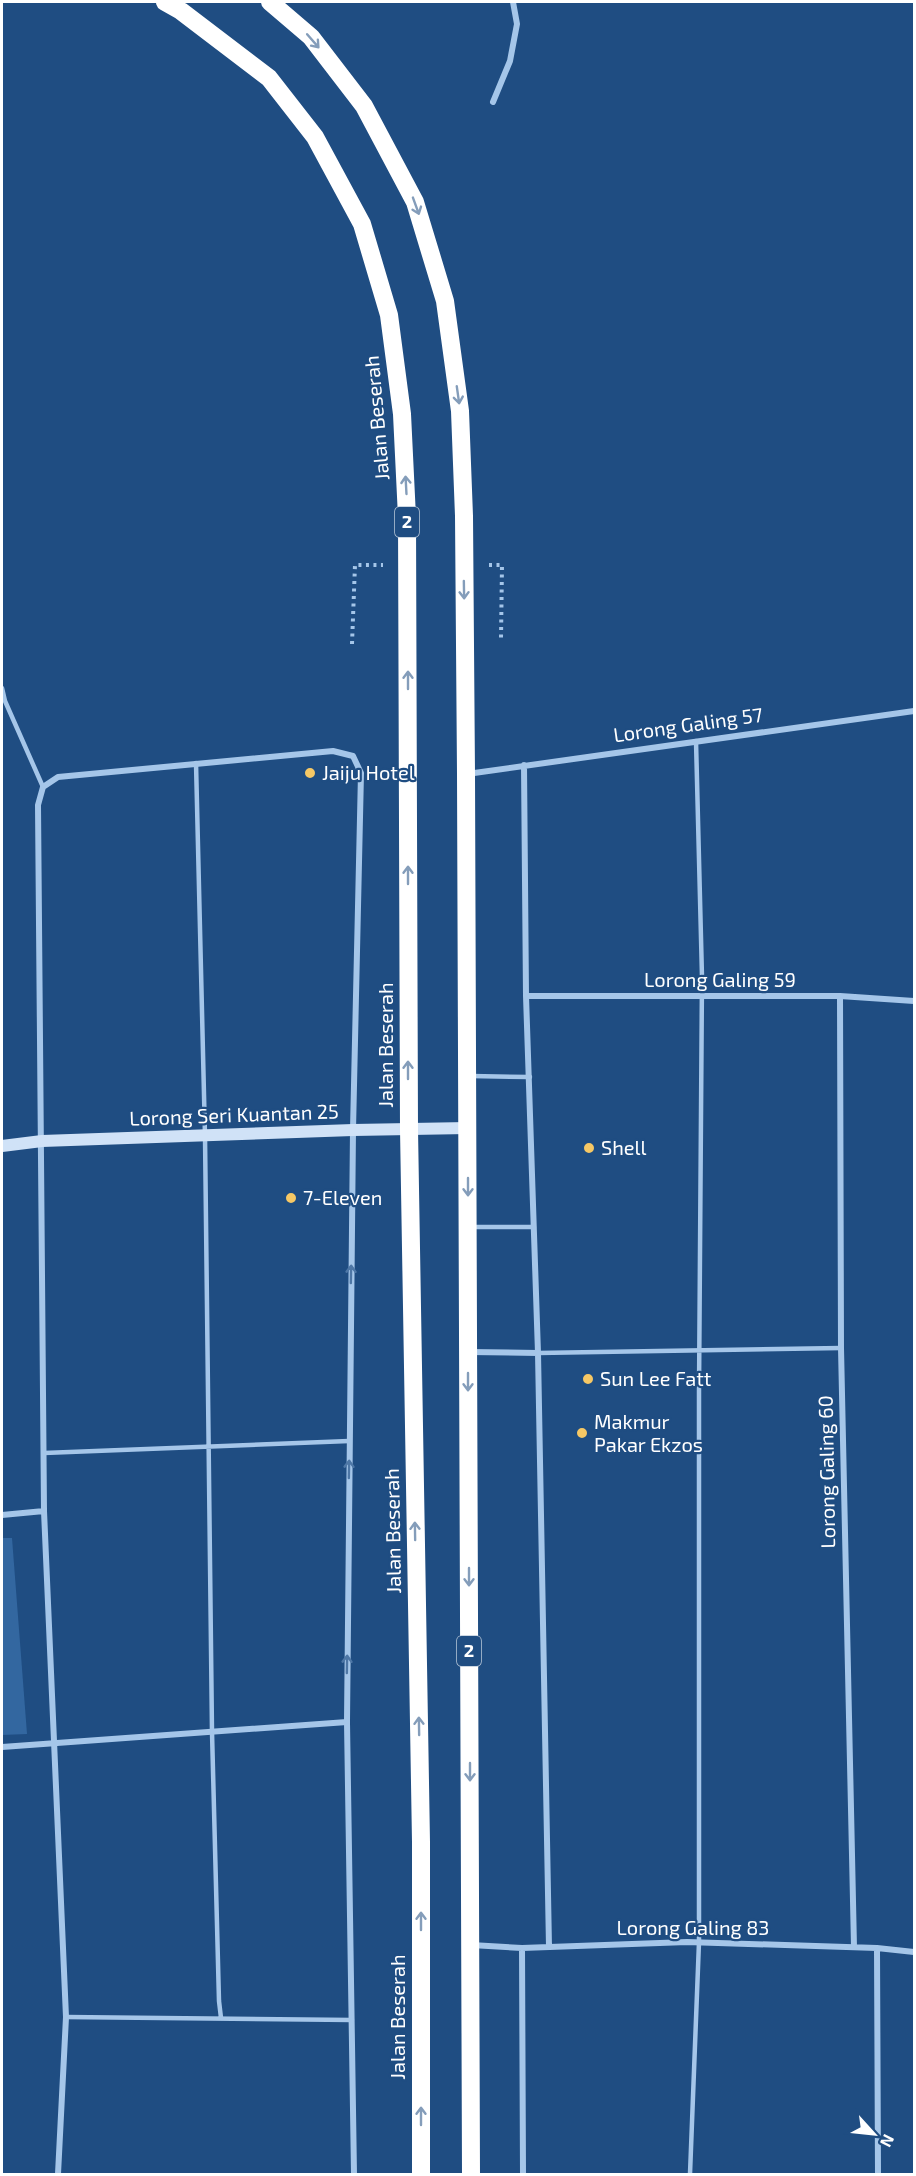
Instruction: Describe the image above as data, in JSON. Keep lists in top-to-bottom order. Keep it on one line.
{"streets":{"highway":["Jalan Beserah","2"],"street":["Lorong Galing 57","Lorong Galing 59","Lorong Seri Kuantan 25","Lorong Galing 60","Lorong Galing 83"]},"crossings":[["Jalan Beserah","Lorong Seri Kuantan 25"],["2","Lorong Galing 57"],["2","Lorong Seri Kuantan 25"],["2","Lorong Galing 83"],["Lorong Galing 59","Lorong Galing 60"],["Lorong Galing 60","Lorong Galing 83"]],"places":["Jaiju Hotel","Shell","7-Eleven","Sun Lee Fatt","Makmur Pakar Ekzos"],"north":"bottom right"}
